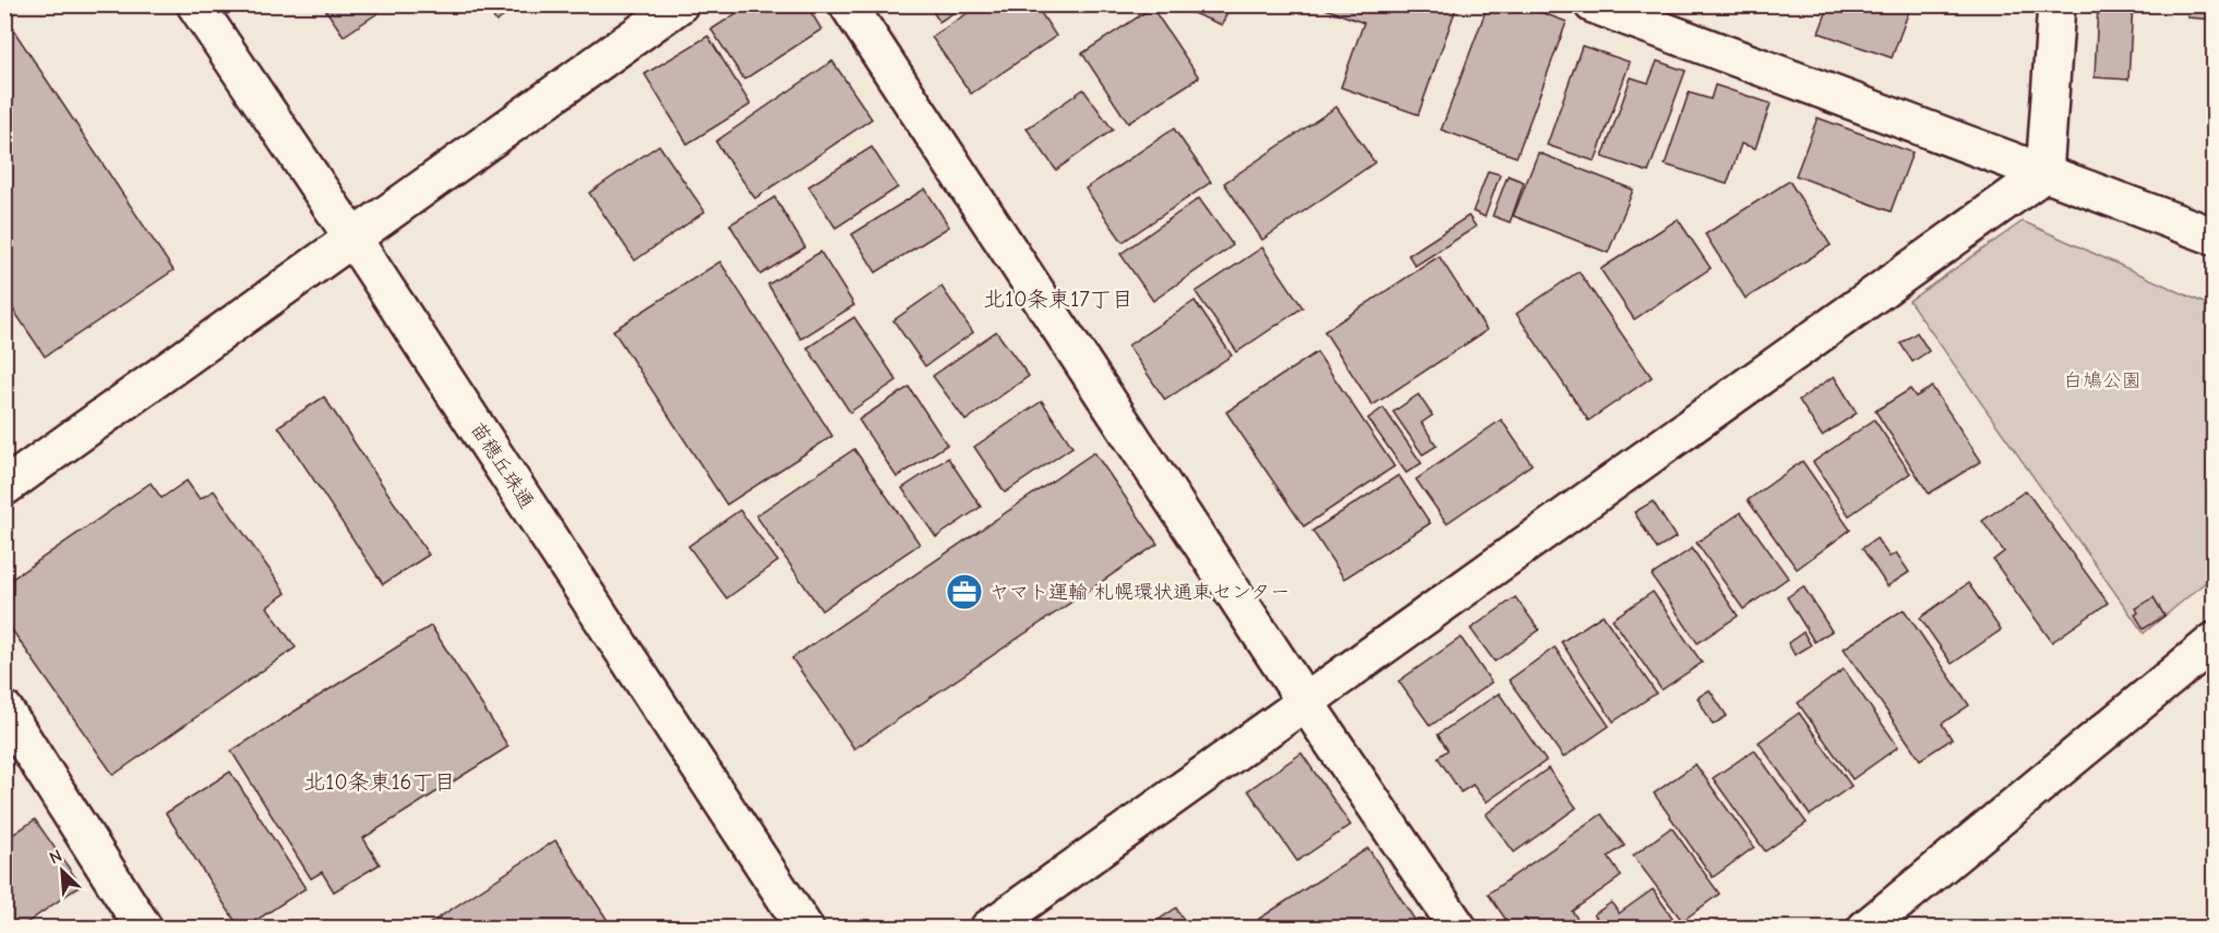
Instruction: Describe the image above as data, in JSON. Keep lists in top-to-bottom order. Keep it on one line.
{"streets":{"street":["苗穂丘珠通"]},"districts":["北10条東17丁目","北10条東16丁目"],"parks":["白鳩公園"],"places":{"office":["ヤマト運輸 札幌環状通東センター"]},"north":"top left"}
